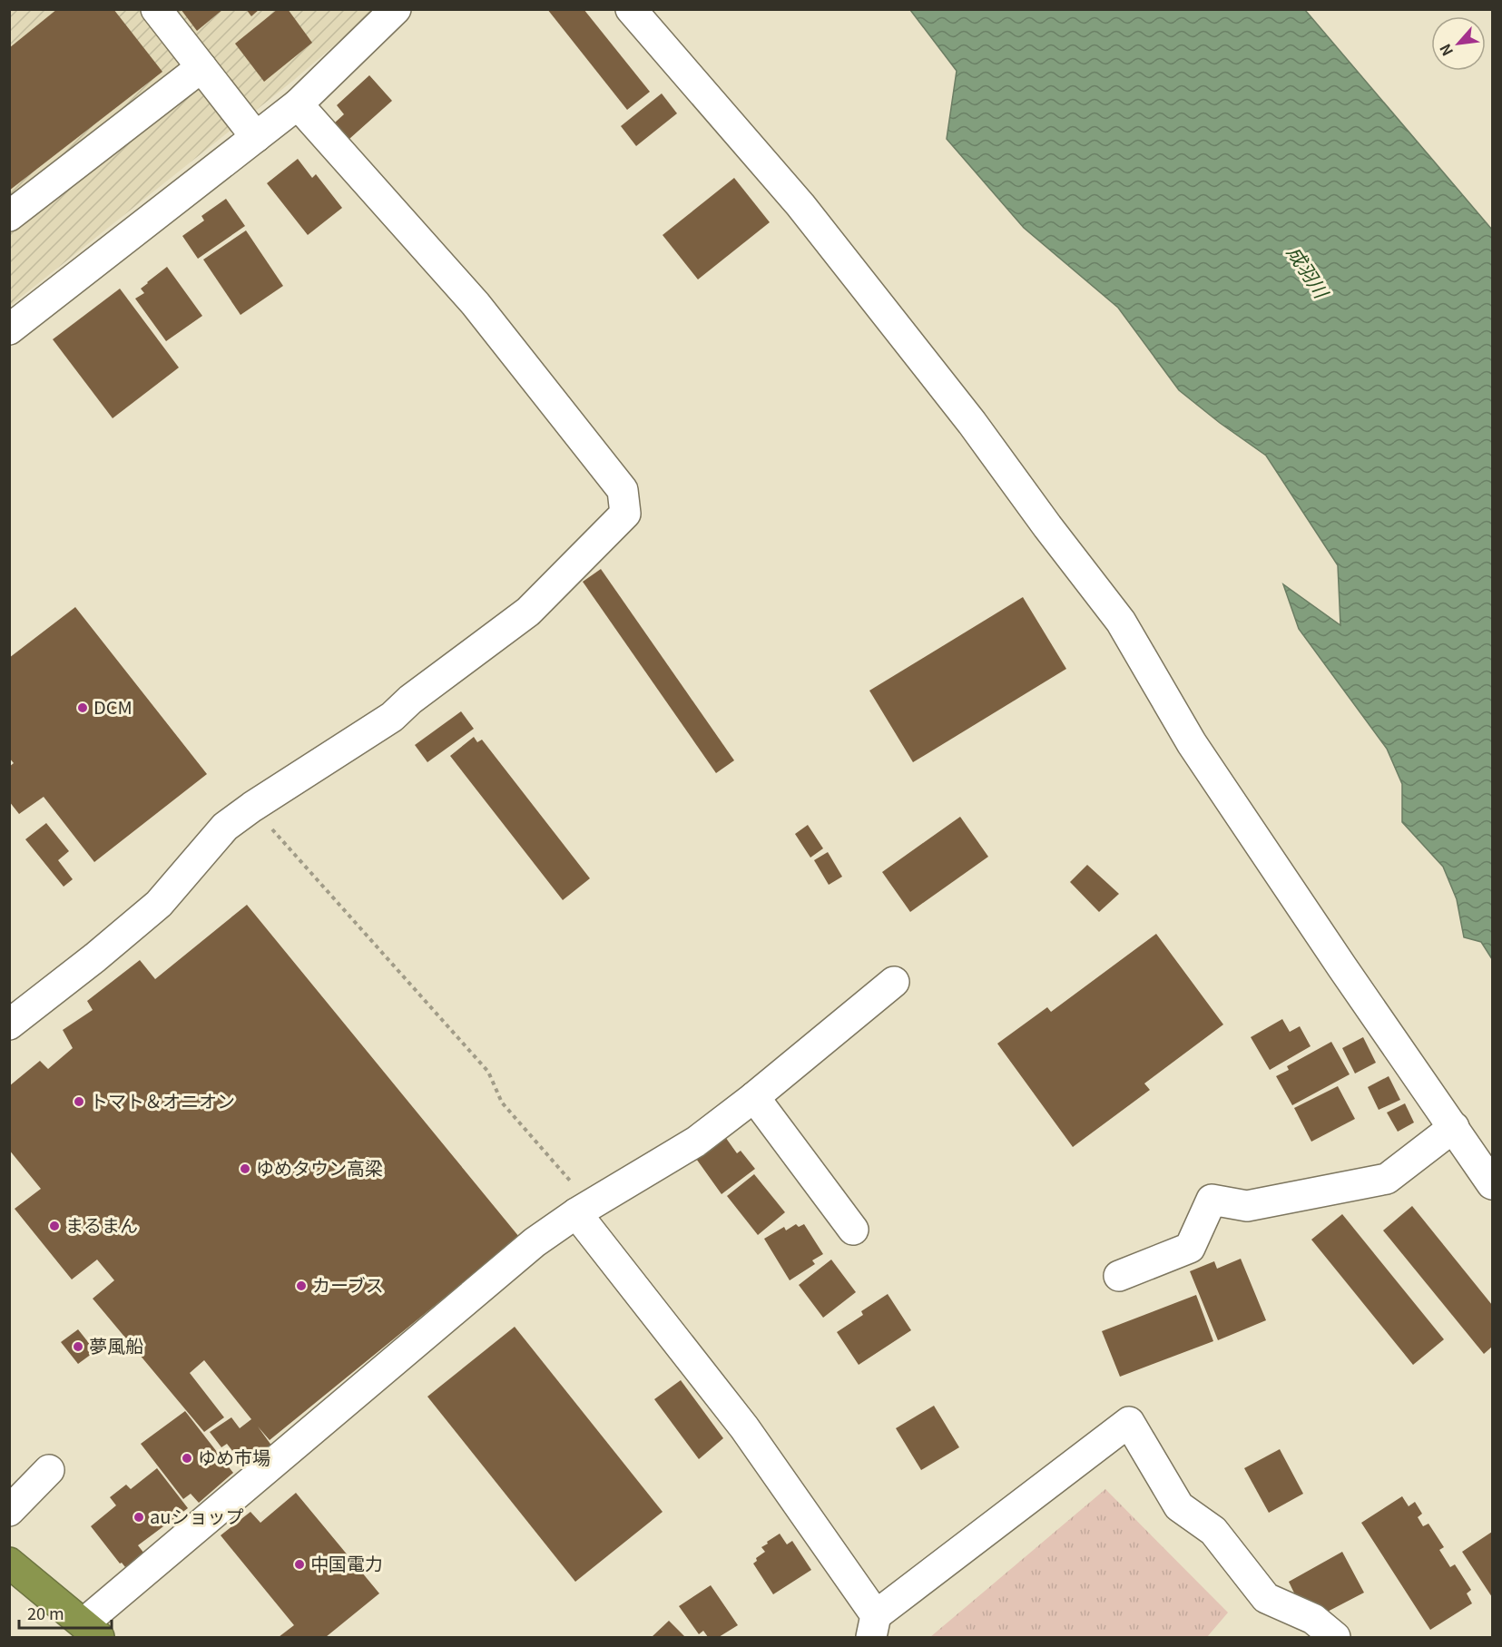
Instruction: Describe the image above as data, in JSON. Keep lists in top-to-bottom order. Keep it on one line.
{"water":["成羽川"],"places":["DCM","トマト＆オニオン","ゆめタウン高梁","まるまん","カーブス","夢風船","ゆめ市場","auショップ","中国電力"],"scale_bar":"20 m","north":"bottom left"}
